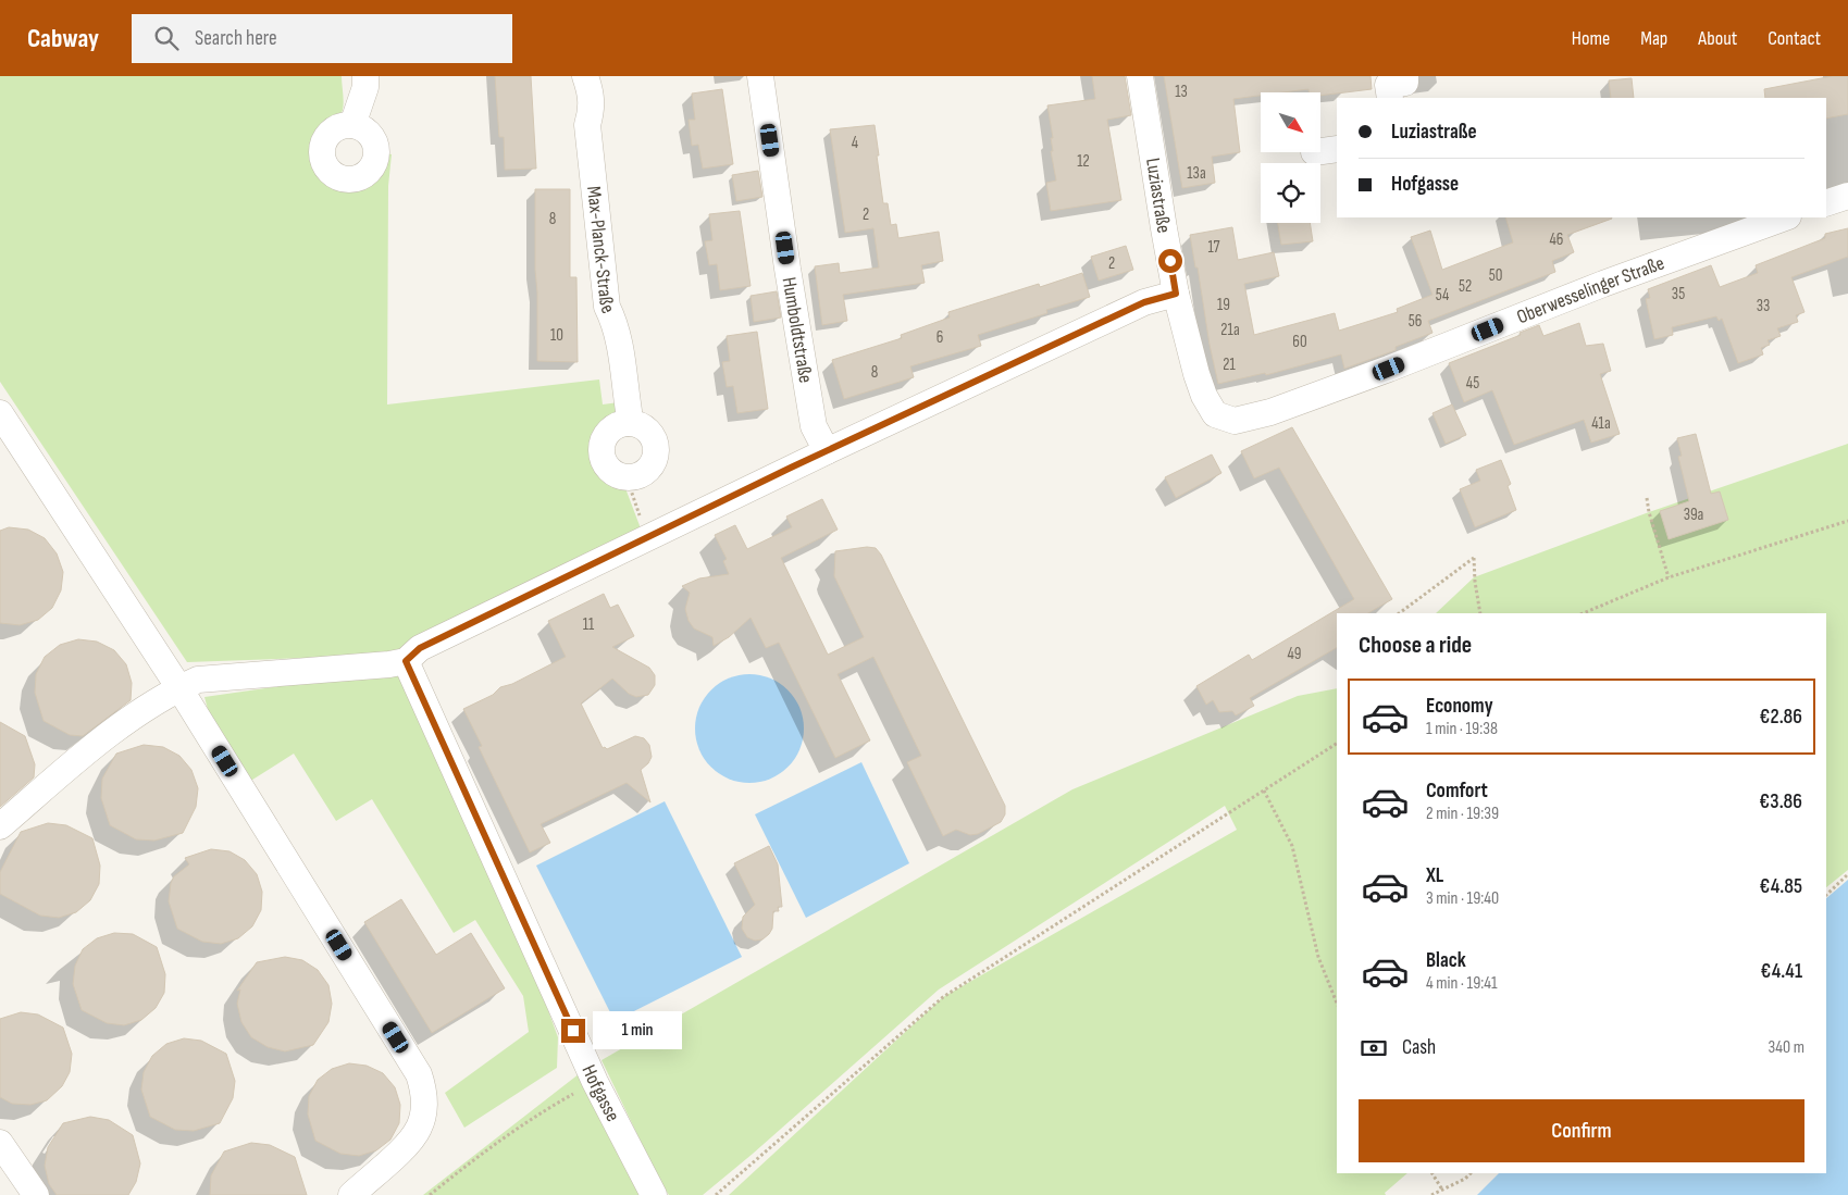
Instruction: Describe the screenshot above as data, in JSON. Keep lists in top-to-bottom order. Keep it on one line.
{"streets":{"street":["Luziastraße","Max-Planck-Straße","Oberwesselinger Straße","Humboldtstraße","Hofgasse"]},"crossings":[["Luziastraße","Oberwesselinger Straße"]],"house_numbers":["13","4","12","13a","2","8","46","17","2","50","52","35","54","19","33","56","21a","10","6","60","21","8","45","41a","39a","11","49"],"north":"bottom right","page":{"header":"Cabway","search":"Search here","nav":["Home","Map","About","Contact"],"banner":["Luziastraße","Hofgasse"],"heading":"Choose a ride","list":[{"name":"Economy","note":"1 min · 19:38","value":"€2.86"},{"name":"Comfort","note":"2 min · 19:39","value":"€3.86"},{"name":"XL","note":"3 min · 19:40","value":"€4.85"},{"name":"Black","note":"4 min · 19:41","value":"€4.41"}],"bubble":"1 min","pay":["Cash","340 m"],"buttons":"Confirm"}}
